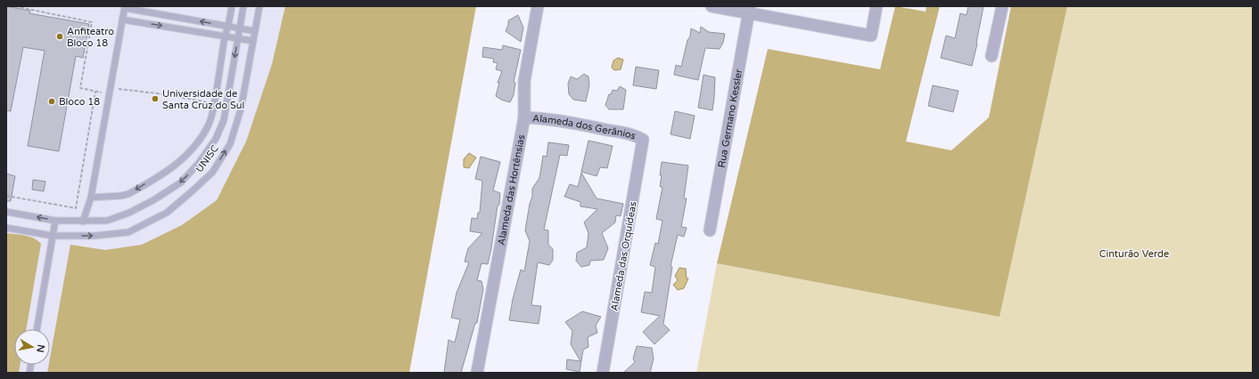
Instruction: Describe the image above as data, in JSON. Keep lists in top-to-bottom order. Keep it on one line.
{"streets":{"street":["Rua Germano Kessler","Alameda dos Gerânios","Alameda das Hortênsias","Alameda das Orquídeas"],"lane":["UNISC"]},"crossings":[["Alameda dos Gerânios","Alameda das Hortênsias"],["Alameda dos Gerânios","Alameda das Orquídeas"]],"parks":["Cinturão Verde"],"places":["Anfiteatro Bloco 18","Universidade de Santa Cruz do Sul","Bloco 18"],"north":"right"}
